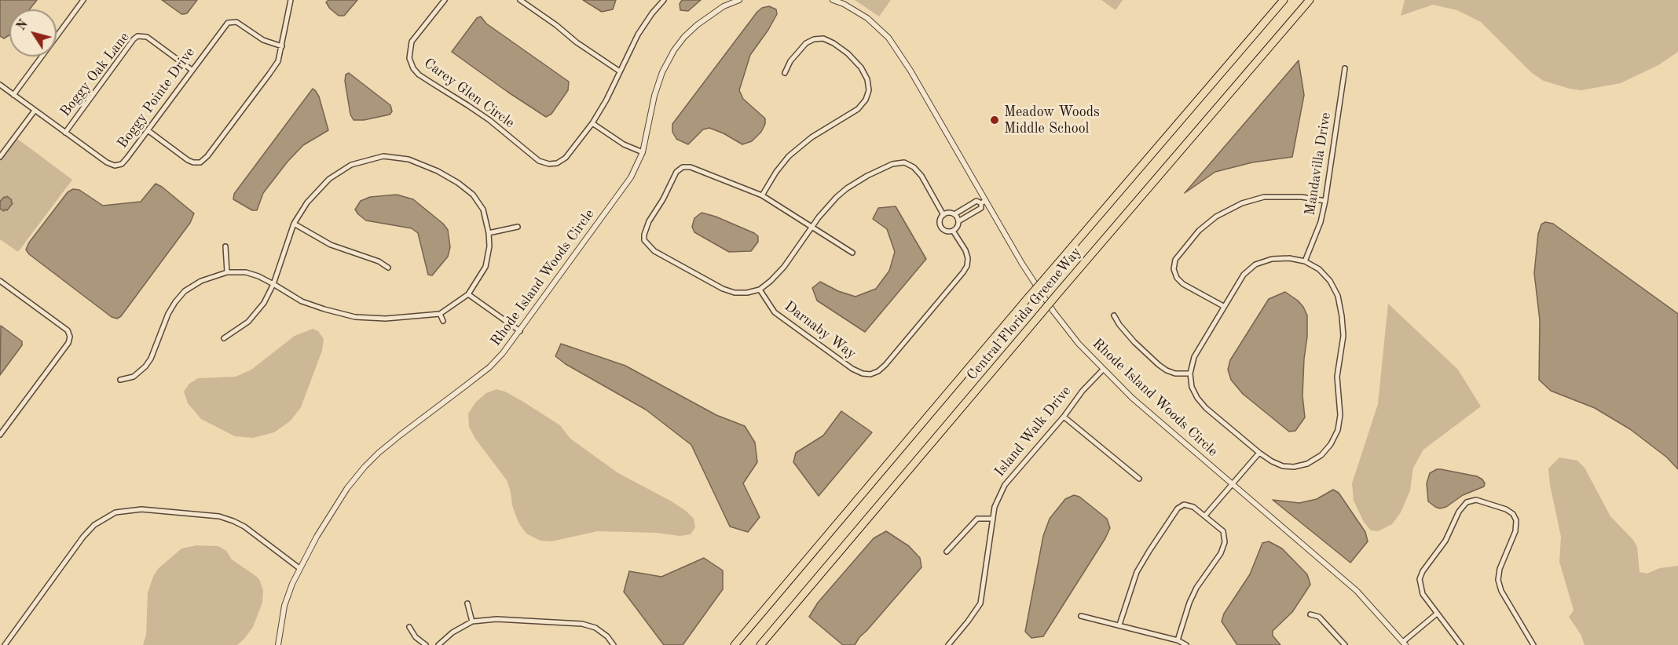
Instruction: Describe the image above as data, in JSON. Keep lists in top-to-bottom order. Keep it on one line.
{"streets":{"highway":["Central Florida GreeneWay"],"street":["Boggy Oak Lane","Carey Glen Circle","Boggy Pointe Drive","Mandavilla Drive","Rhode Island Woods Circle","Darnaby Way","Island Walk Drive"]},"crossings":[["Boggy Oak Lane","Boggy Pointe Drive"],["Rhode Island Woods Circle","Island Walk Drive"]],"places":["Meadow Woods Middle School"],"north":"top left"}
